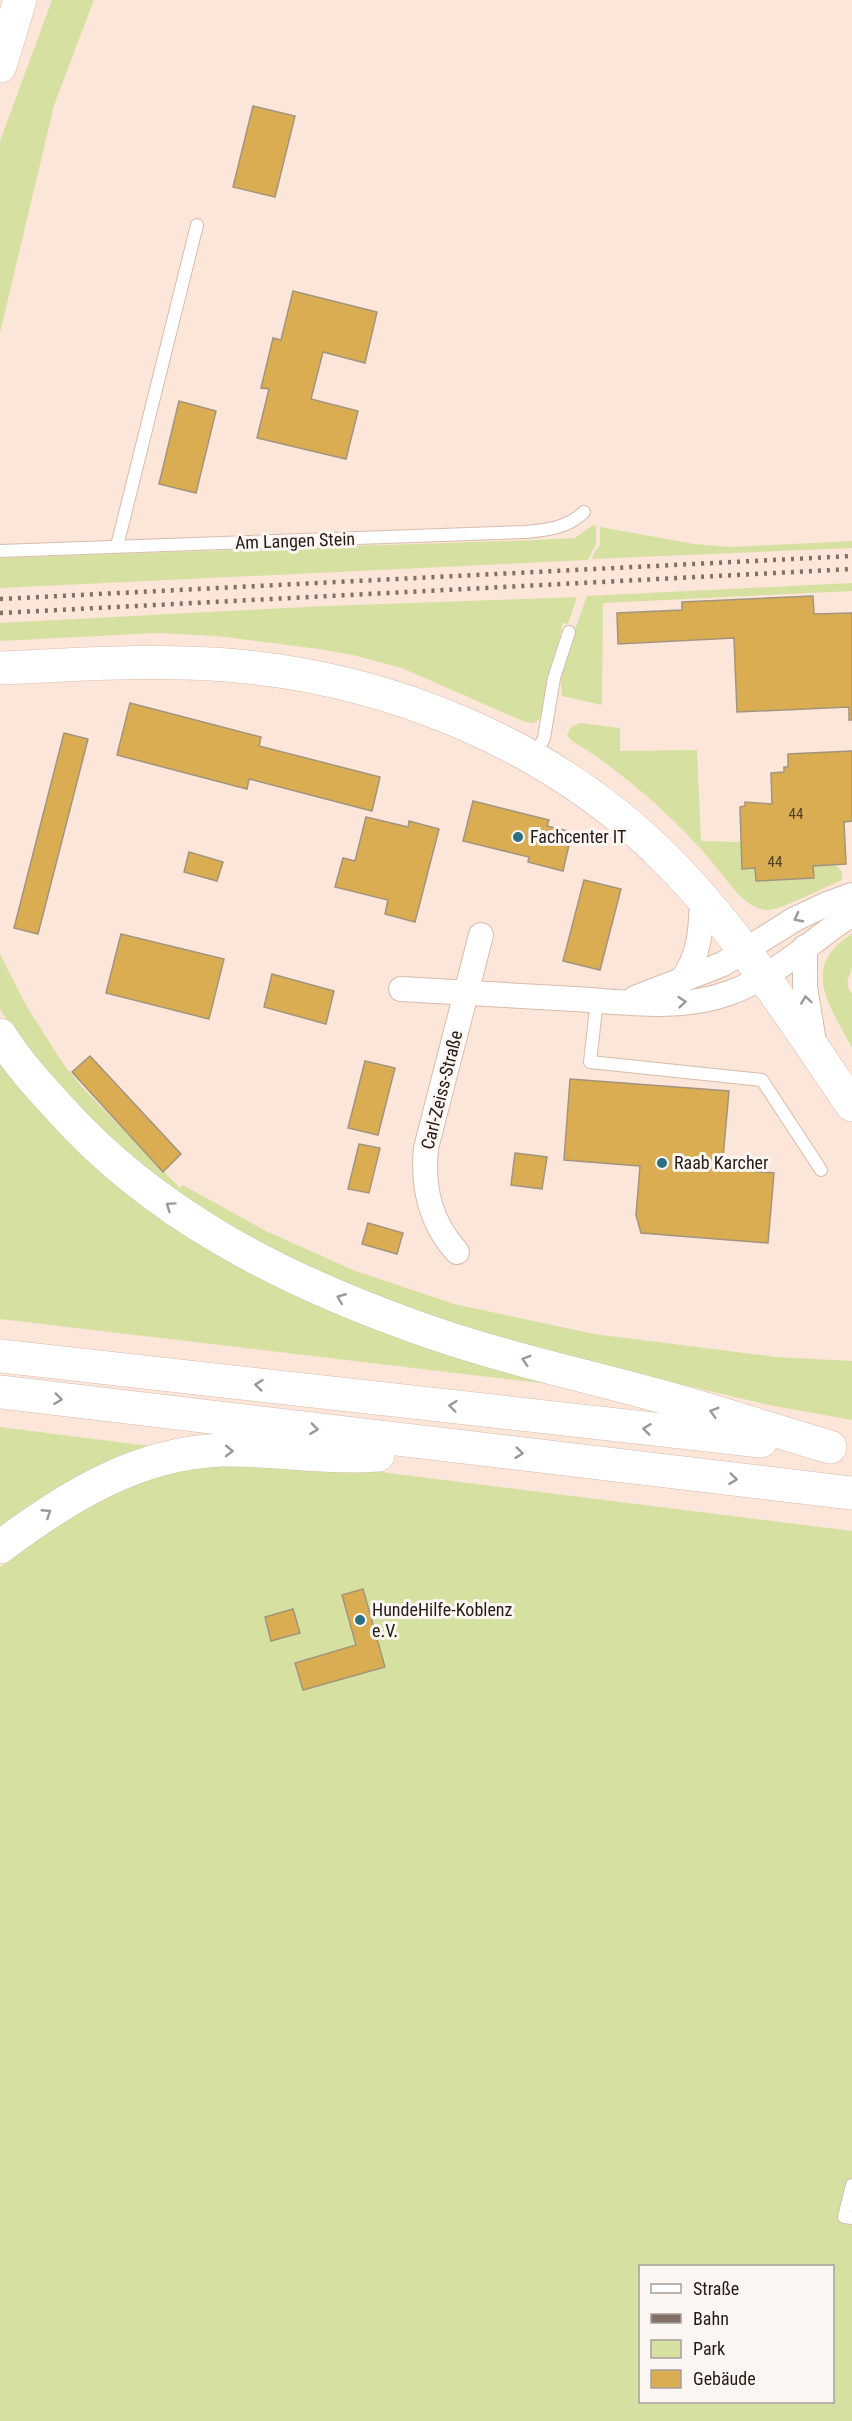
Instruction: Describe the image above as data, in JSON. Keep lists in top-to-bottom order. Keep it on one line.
{"streets":{"street":["Carl-Zeiss-Straße"],"lane":["Am Langen Stein"]},"places":["Fachcenter IT","Raab Karcher","HundeHilfe-Koblenz e.V."],"house_numbers":["44","44"],"legend":["Straße","Bahn","Park","Gebäude"]}
